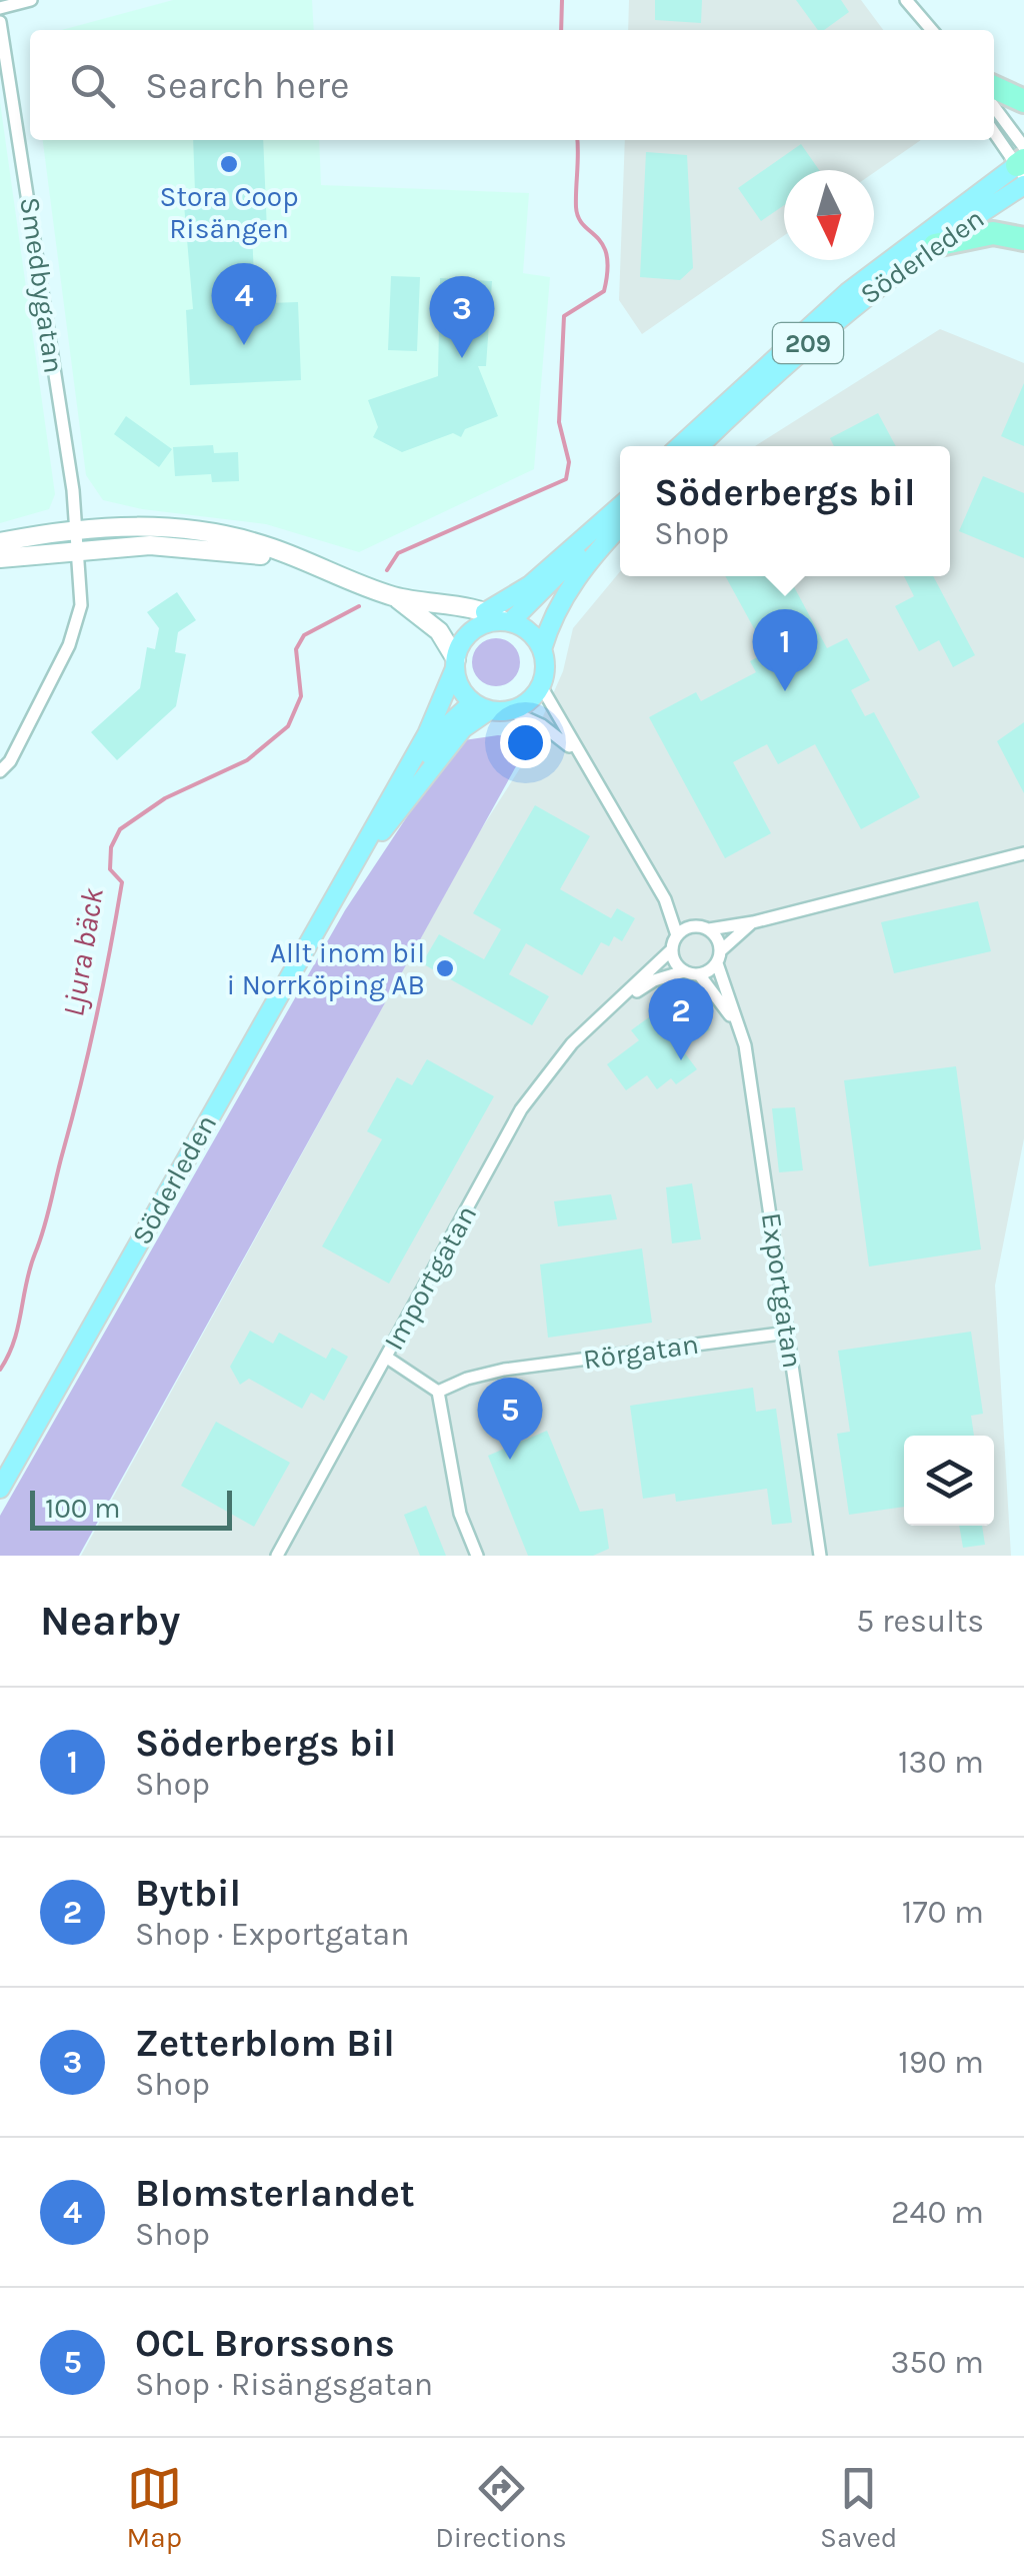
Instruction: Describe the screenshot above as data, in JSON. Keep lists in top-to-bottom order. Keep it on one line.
{"streets":{"main road":["Söderleden","209"],"street":["Smedbygatan","Importgatan","Exportgatan","Rörgatan"]},"crossings":[["Importgatan","Exportgatan"],["Exportgatan","Rörgatan"]],"water":["Ljura bäck"],"places":["Stora Coop Risängen","Allt inom bil i Norrköping AB"],"scale_bar":"100 m","north":"bottom","page":{"search":"Search here","pins":["4","3","1","2","5"],"popup":["Söderbergs bil","Shop"],"scale":"100 m","heading":["Nearby","5 results"],"list":[{"mark":"1","name":"Söderbergs bil","note":"Shop","value":"130 m"},{"mark":"2","name":"Bytbil","note":"Shop · Exportgatan","value":"170 m"},{"mark":"3","name":"Zetterblom Bil","note":"Shop","value":"190 m"},{"mark":"4","name":"Blomsterlandet","note":"Shop","value":"240 m"},{"mark":"5","name":"OCL Brorssons","note":"Shop · Risängsgatan","value":"350 m"}],"nav":["Map","Directions","Saved"]}}
